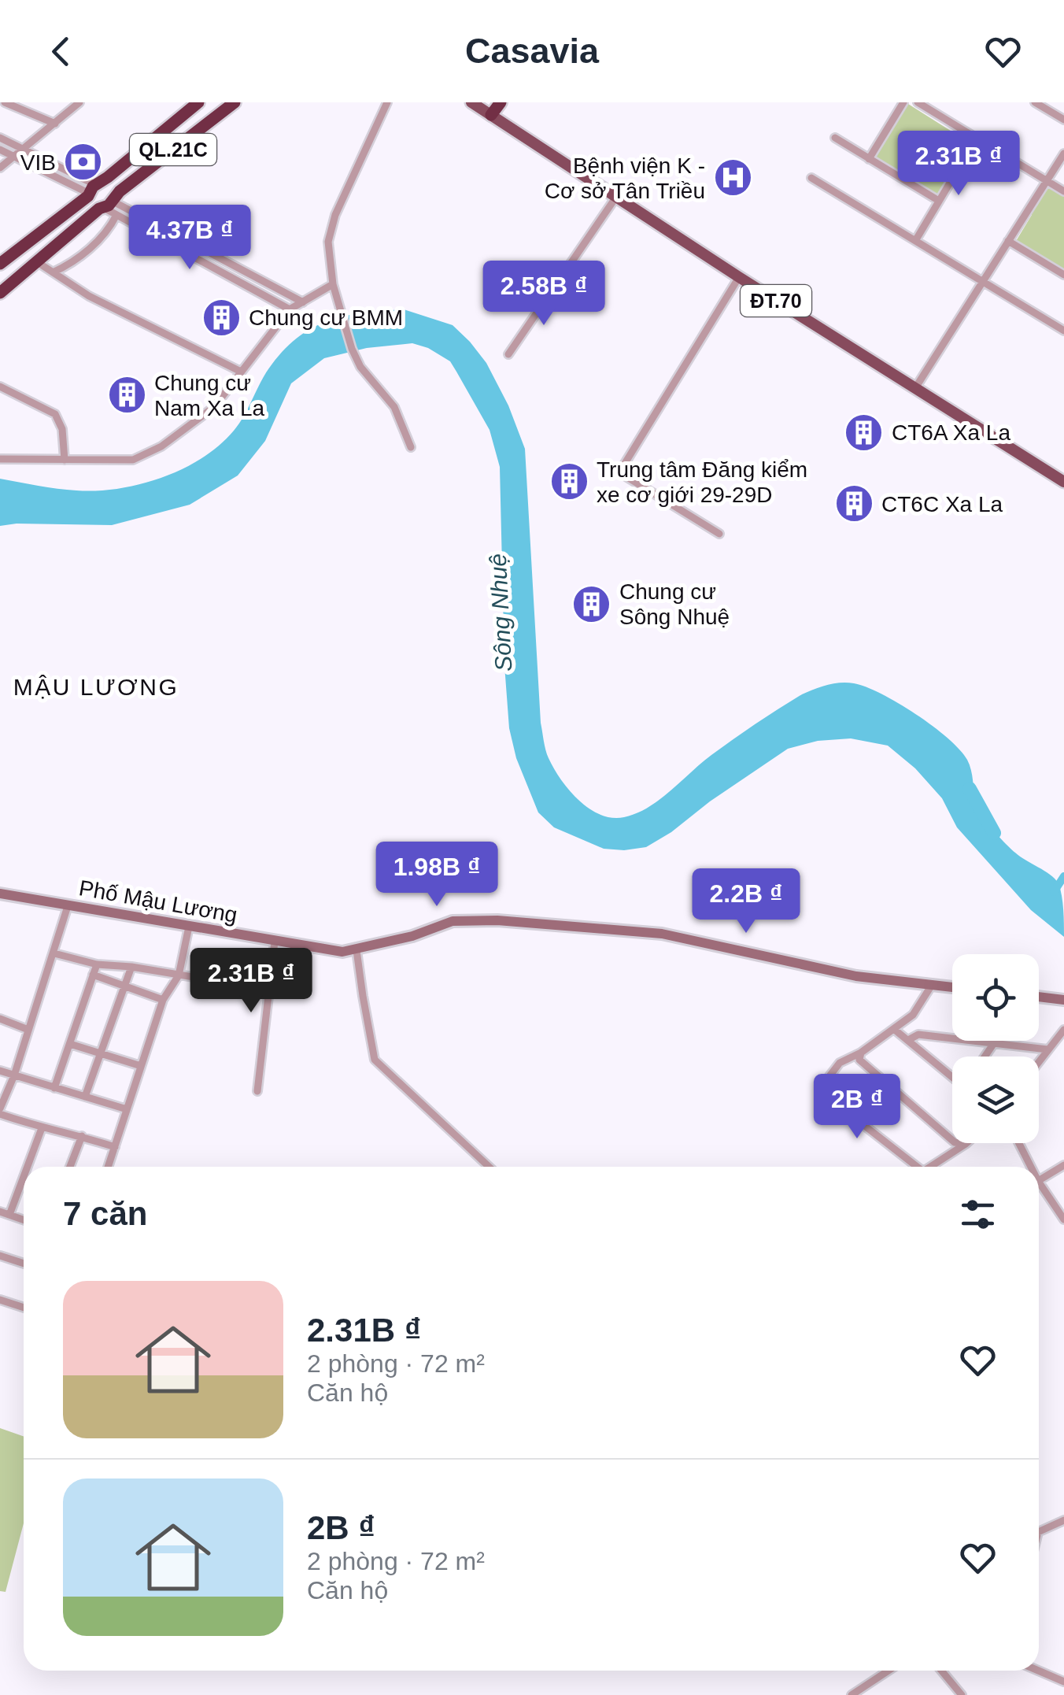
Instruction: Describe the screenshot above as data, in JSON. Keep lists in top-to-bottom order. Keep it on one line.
{"streets":{"highway":["QL.21C"],"main road":["ĐT.70"],"street":["Phố Mậu Lương"]},"districts":["MẬU LƯƠNG"],"water":["Sông Nhuệ"],"places":{"bank":["VIB"],"hospital":["Bệnh viện K - Cơ sở Tân Triều"],"building":["Chung cư BMM","Chung cư Nam Xa La","CT6A Xa La","Trung tâm Đăng kiểm xe cơ giới 29-29D","CT6C Xa La","Chung cư Sông Nhuệ"]},"page":{"header":"Casavia","price":["2.31B ₫","4.37B ₫","2.58B ₫","1.98B ₫","2.2B ₫","2.31B ₫","2B ₫"],"heading":"7 căn","list":[{"name":"2.31B ₫","note":"2 phòng · 72 m² · Căn hộ"},{"name":"2B ₫","note":"2 phòng · 72 m² · Căn hộ"}]}}
